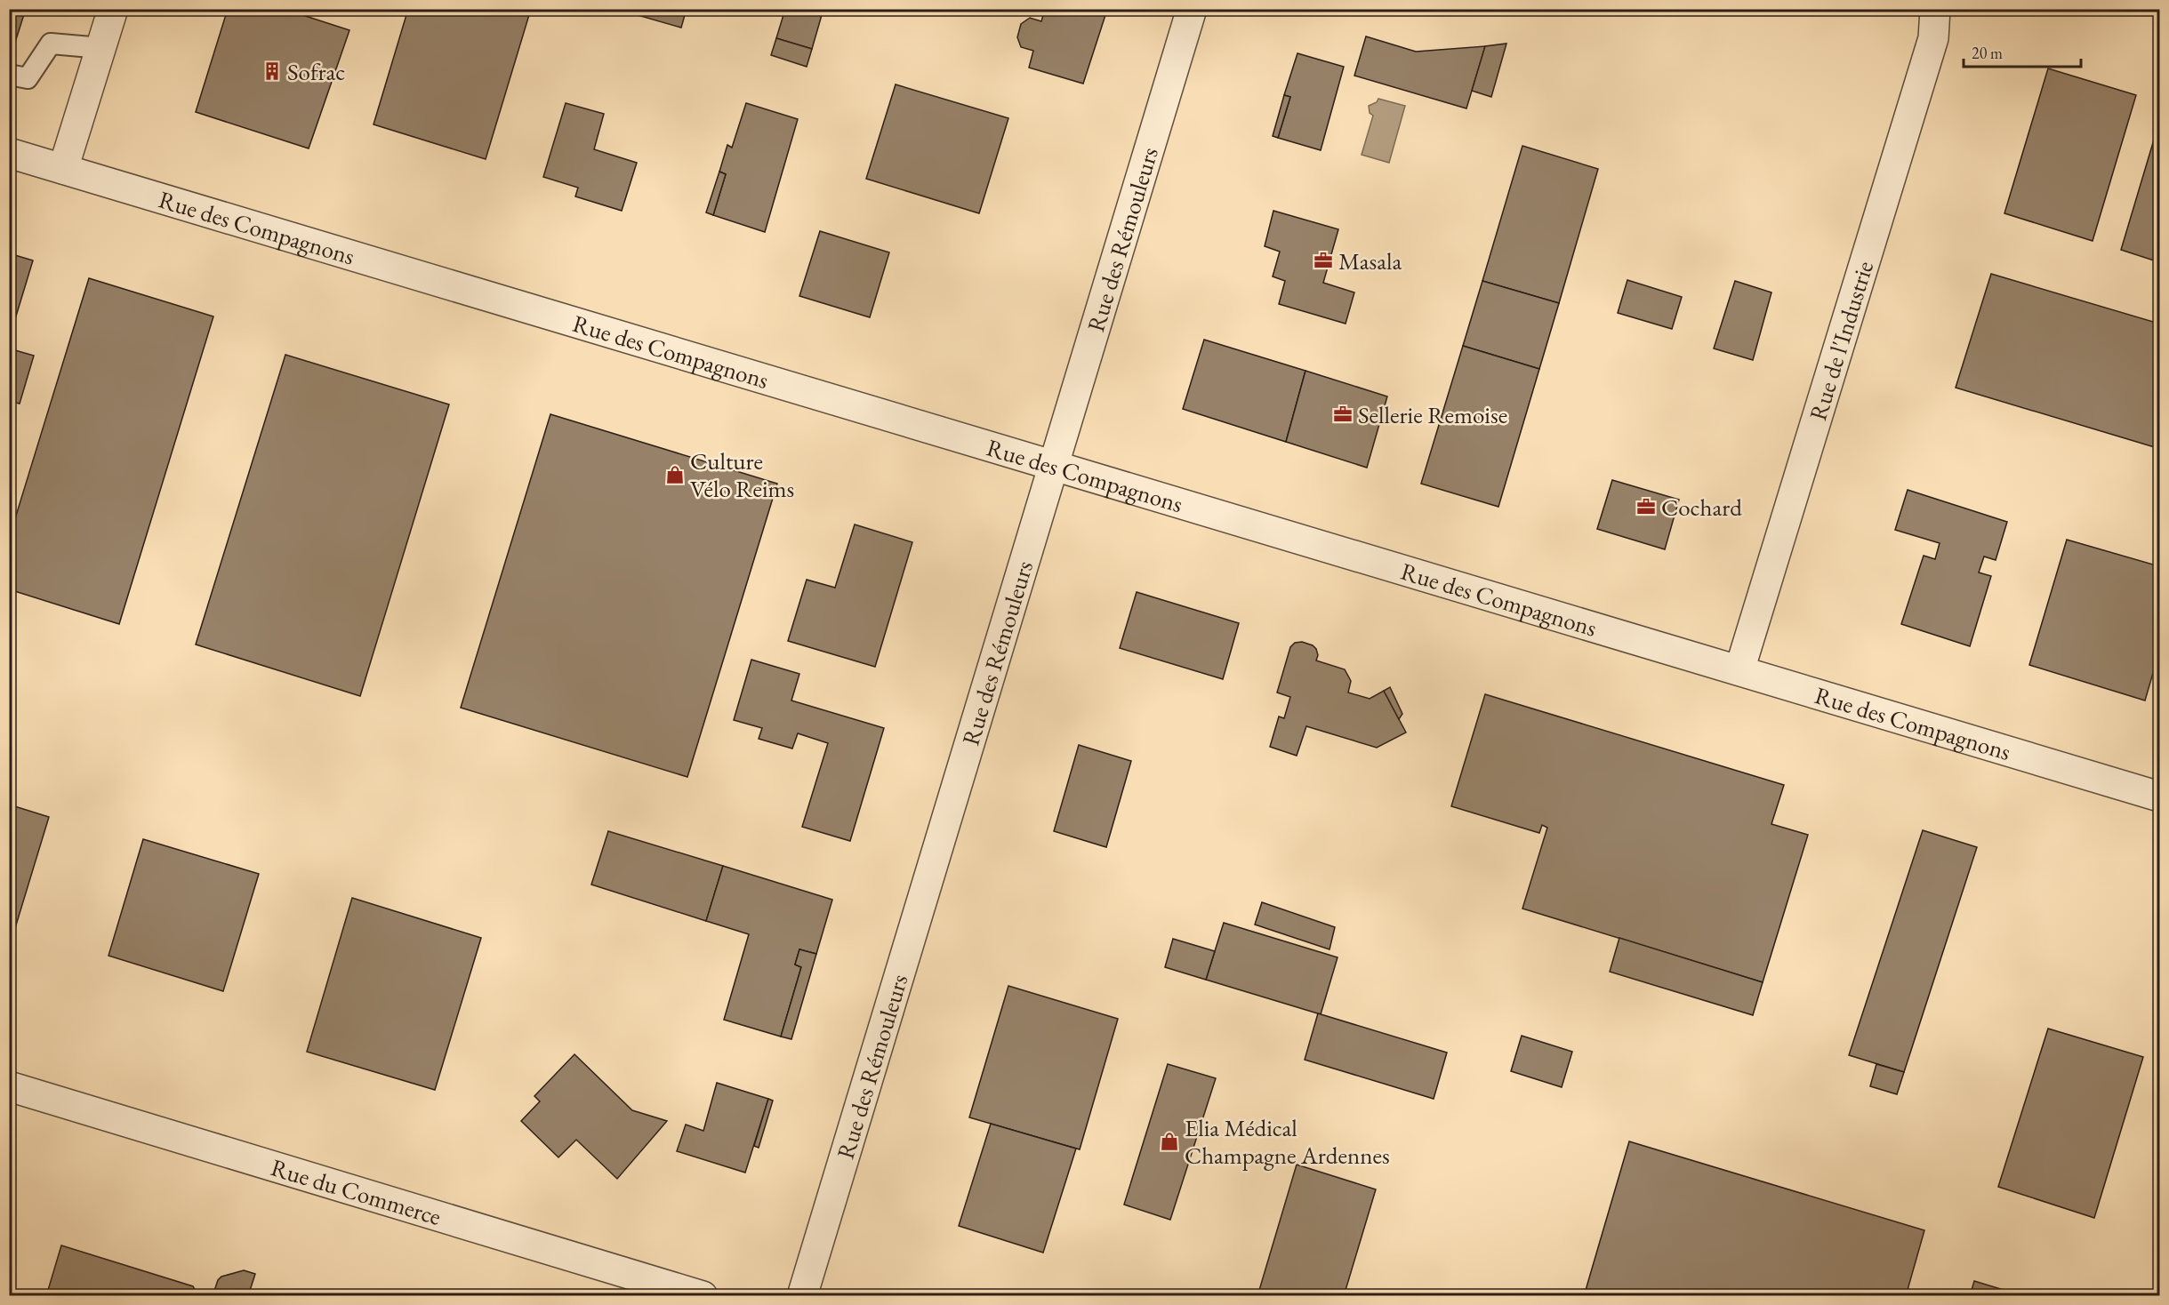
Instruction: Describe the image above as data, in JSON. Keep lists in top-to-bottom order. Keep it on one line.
{"streets":{"street":["Rue des Compagnons","Rue des Rémouleurs","Rue de l'Industrie","Rue du Commerce"]},"crossings":[["Rue des Compagnons","Rue des Rémouleurs"],["Rue des Compagnons","Rue de l'Industrie"]],"places":{"building":["Sofrac"],"office":["Masala","Sellerie Remoise","Cochard"],"shop":["Culture Vélo Reims","Elia Médical Champagne Ardennes"]},"scale_bar":"20 m"}
